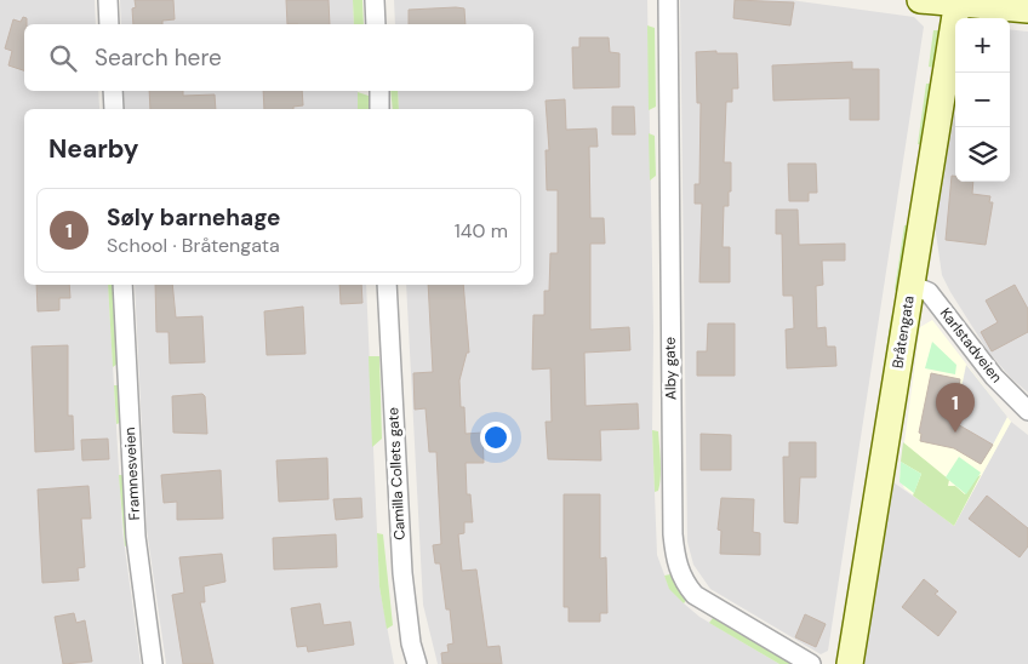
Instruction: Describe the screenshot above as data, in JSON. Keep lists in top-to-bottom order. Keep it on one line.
{"streets":{"street":["Bråtengata","Karlstadveien","Alby gate","Framnesveien","Camilla Collets gate"]},"crossings":[["Bråtengata","Karlstadveien"]],"page":{"map_buttons":["+","−"],"search":"Search here","heading":"Nearby","list":[{"mark":"1","name":"Søly barnehage","note":"School · Bråtengata","value":"140 m"}],"pins":"1"}}
